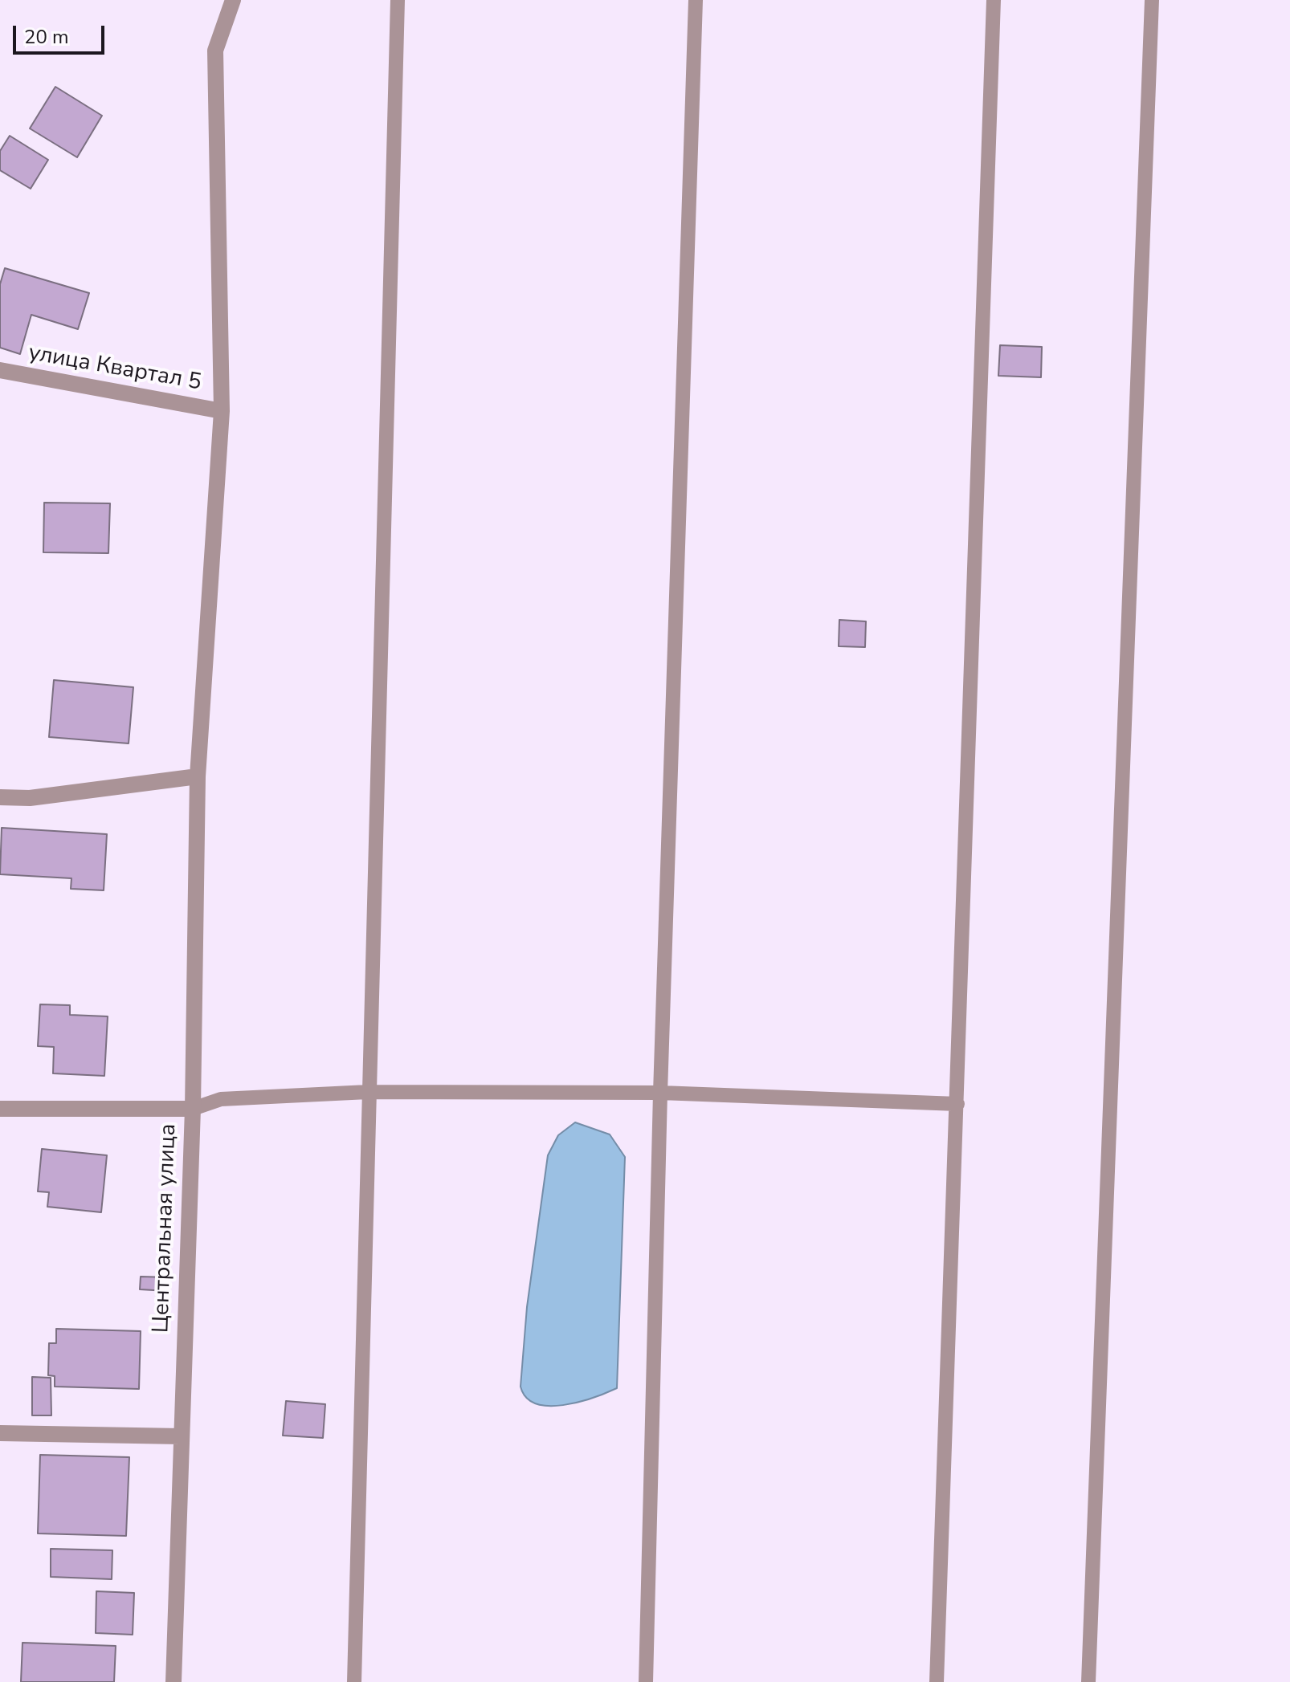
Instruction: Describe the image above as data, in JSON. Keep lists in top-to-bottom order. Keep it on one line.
{"streets":{"street":["улица Квартал 5","Центральная улица"]},"crossings":[["улица Квартал 5","Центральная улица"]],"scale_bar":"20 m"}
